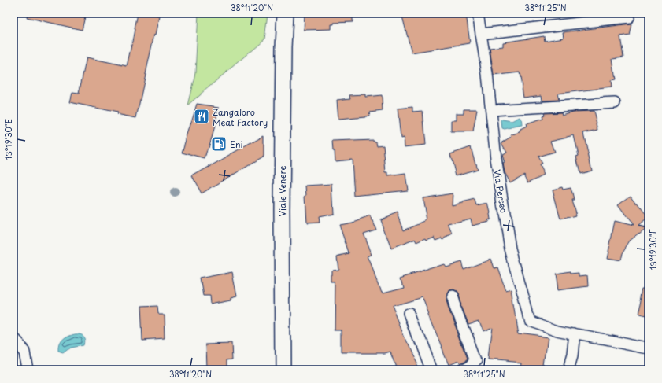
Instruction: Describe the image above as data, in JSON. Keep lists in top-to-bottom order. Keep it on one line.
{"streets":{"street":["Viale Venere","Via Perseo"]},"places":{"restaurant":["Zangaloro Meat Factory"],"fuel station":["Eni"]},"coordinates":["38°11'20\"N","38°11'25\"N","13°19'30\"E"]}
